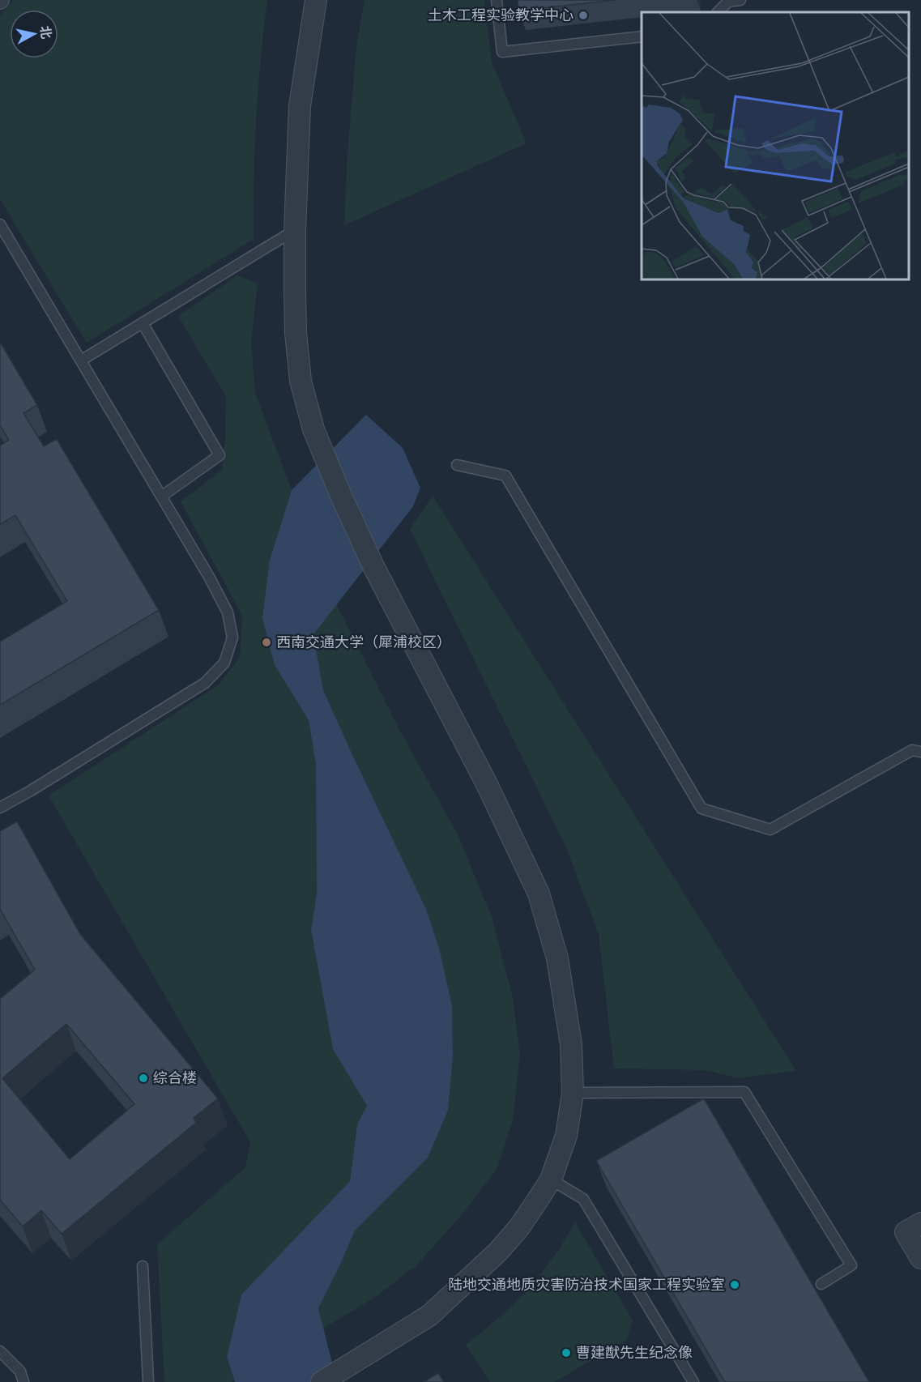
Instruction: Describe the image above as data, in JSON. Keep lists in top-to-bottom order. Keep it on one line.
{"places":["土木工程实验教学中心","西南交通大学（犀浦校区）","综合楼","陆地交通地质灾害防治技术国家工程实验室","曹建猷先生纪念像"],"north":"right"}
